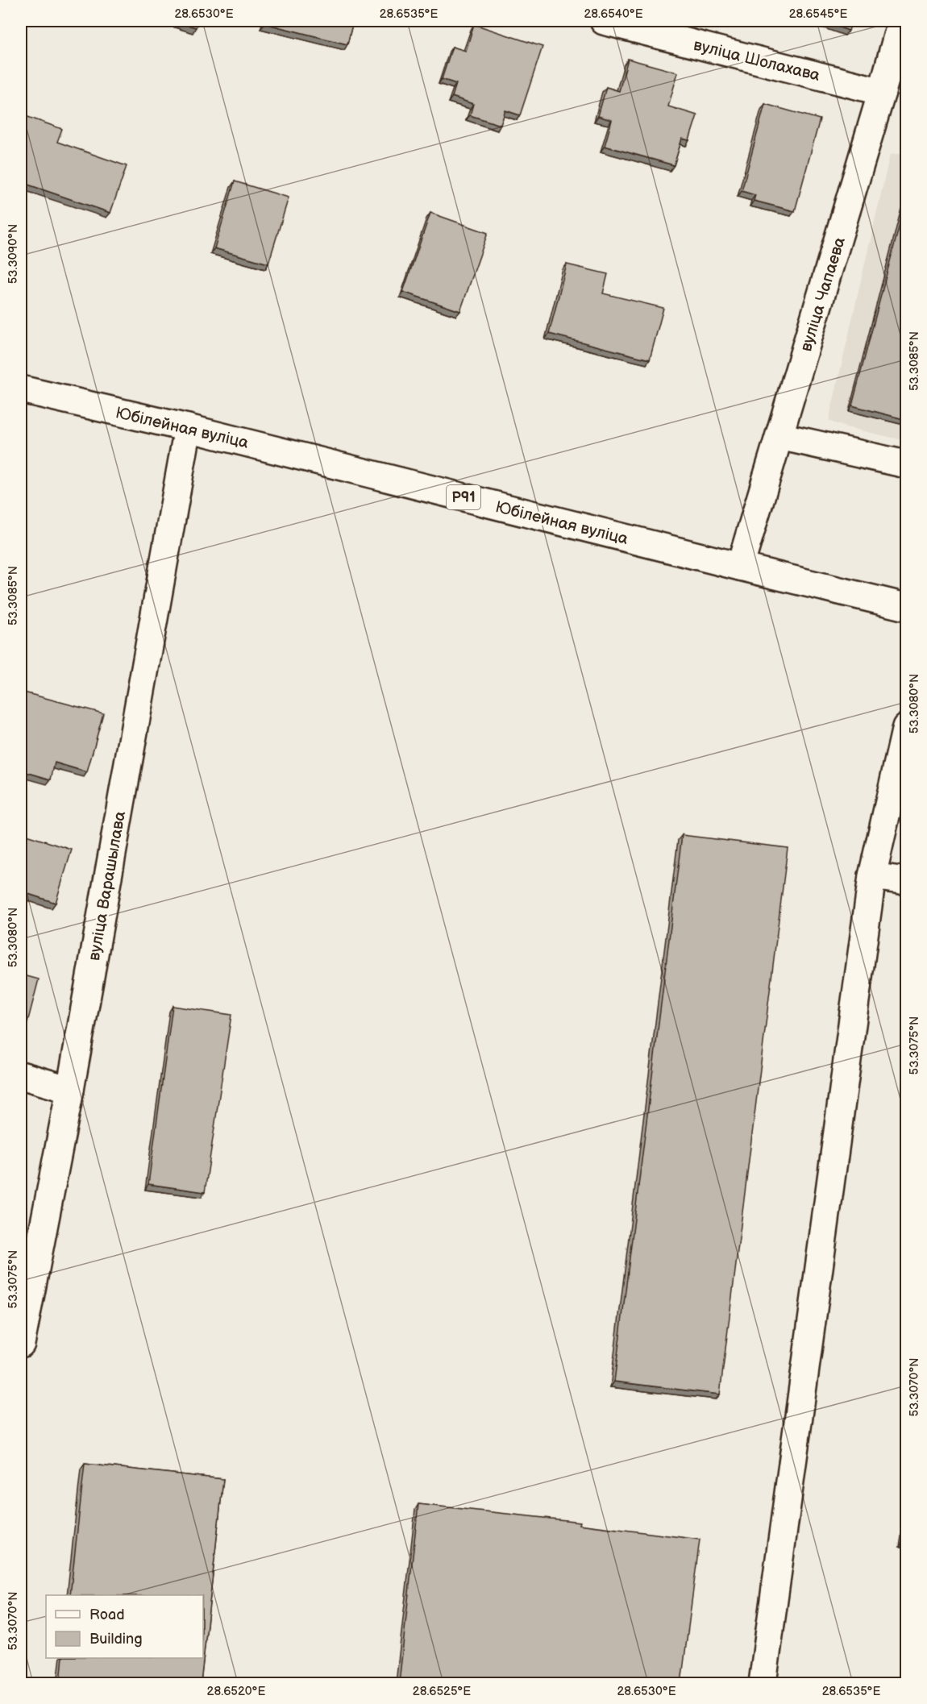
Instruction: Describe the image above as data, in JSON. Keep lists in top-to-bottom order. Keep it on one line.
{"streets":{"street":["вуліца Шолахава","вуліца Чапаева","Юбілейная вуліца","Р91","вуліца Варашылава"]},"crossings":[["вуліца Шолахава","вуліца Чапаева"],["вуліца Чапаева","Юбілейная вуліца"],["Юбілейная вуліца","вуліца Варашылава"]],"legend":["Road","Building"],"coordinates":["28.6530°E","28.6535°E","28.6540°E","28.6545°E","53.3090°N","53.3085°N","53.3080°N","53.3075°N","53.3070°N","28.6520°E","28.6525°E"]}
